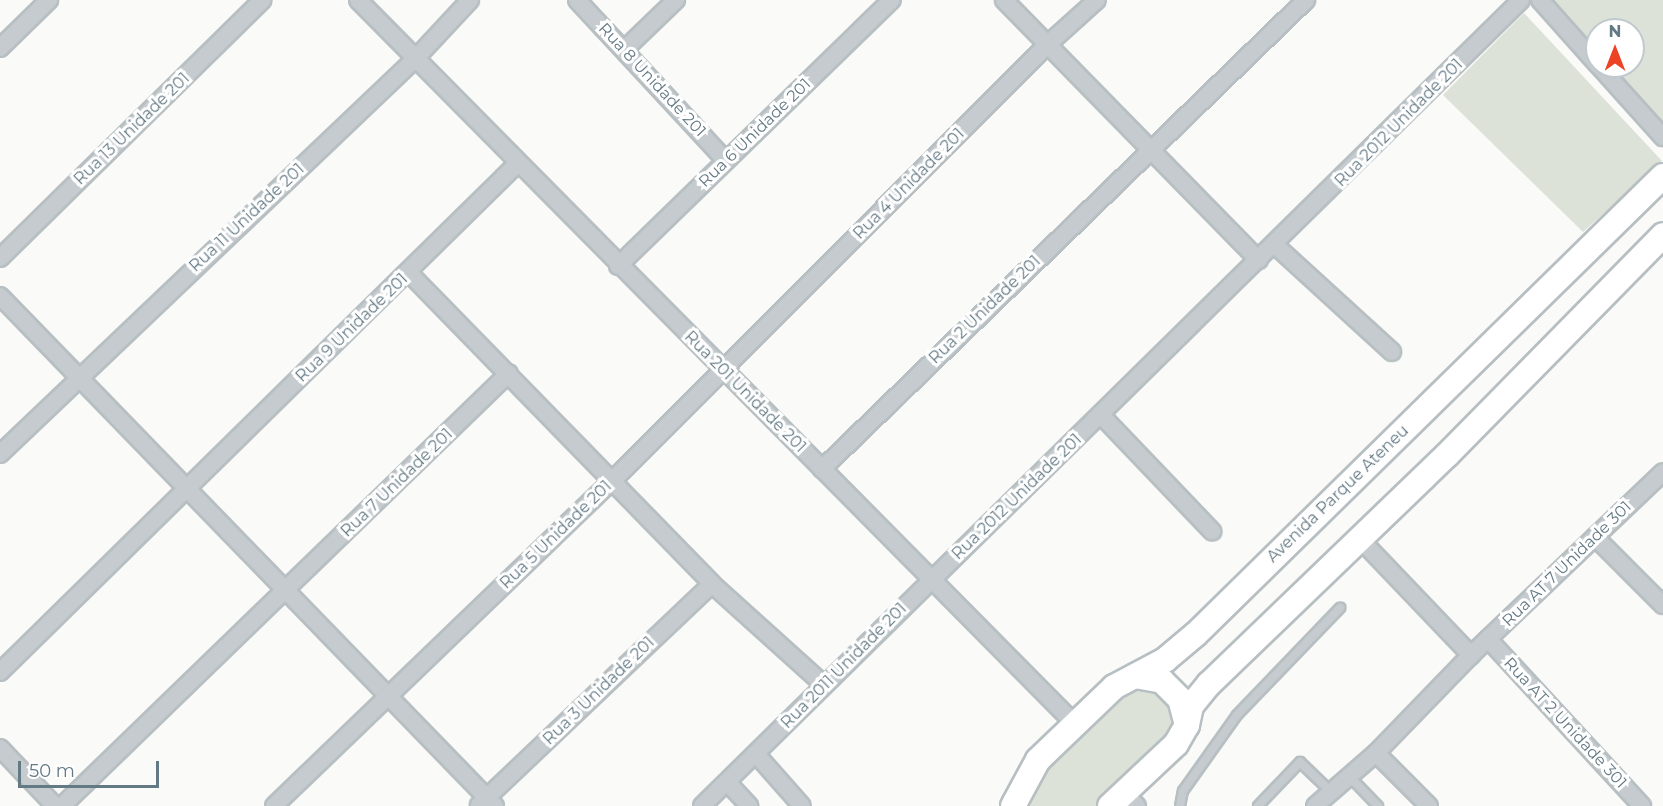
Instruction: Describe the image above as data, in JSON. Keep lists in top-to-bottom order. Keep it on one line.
{"streets":{"street":["Rua 8 Unidade 201","Rua 2012 Unidade 201","Rua 13 Unidade 201","Rua 6 Unidade 201","Rua 4 Unidade 201","Rua 11 Unidade 201","Rua 2 Unidade 201","Rua 9 Unidade 201","Rua 201 Unidade 201","Rua 7 Unidade 201","Avenida Parque Ateneu","Rua 5 Unidade 201","Rua AT 7 Unidade 301","Rua 2011 Unidade 201","Rua 3 Unidade 201","Rua AT 2 Unidade 301"]},"crossings":[["Rua 8 Unidade 201","Rua 6 Unidade 201"],["Rua 2012 Unidade 201","Rua 201 Unidade 201"],["Rua 2012 Unidade 201","Rua 2011 Unidade 201"],["Rua 6 Unidade 201","Rua 201 Unidade 201"],["Rua 4 Unidade 201","Rua 201 Unidade 201"],["Rua 4 Unidade 201","Rua 5 Unidade 201"],["Rua 11 Unidade 201","Rua 201 Unidade 201"],["Rua 2 Unidade 201","Rua 201 Unidade 201"],["Rua 9 Unidade 201","Rua 201 Unidade 201"],["Rua 201 Unidade 201","Avenida Parque Ateneu"],["Rua 201 Unidade 201","Rua 5 Unidade 201"],["Rua 201 Unidade 201","Rua 2011 Unidade 201"],["Rua AT 7 Unidade 301","Rua AT 2 Unidade 301"]],"scale_bar":"50 m","north":"top"}
